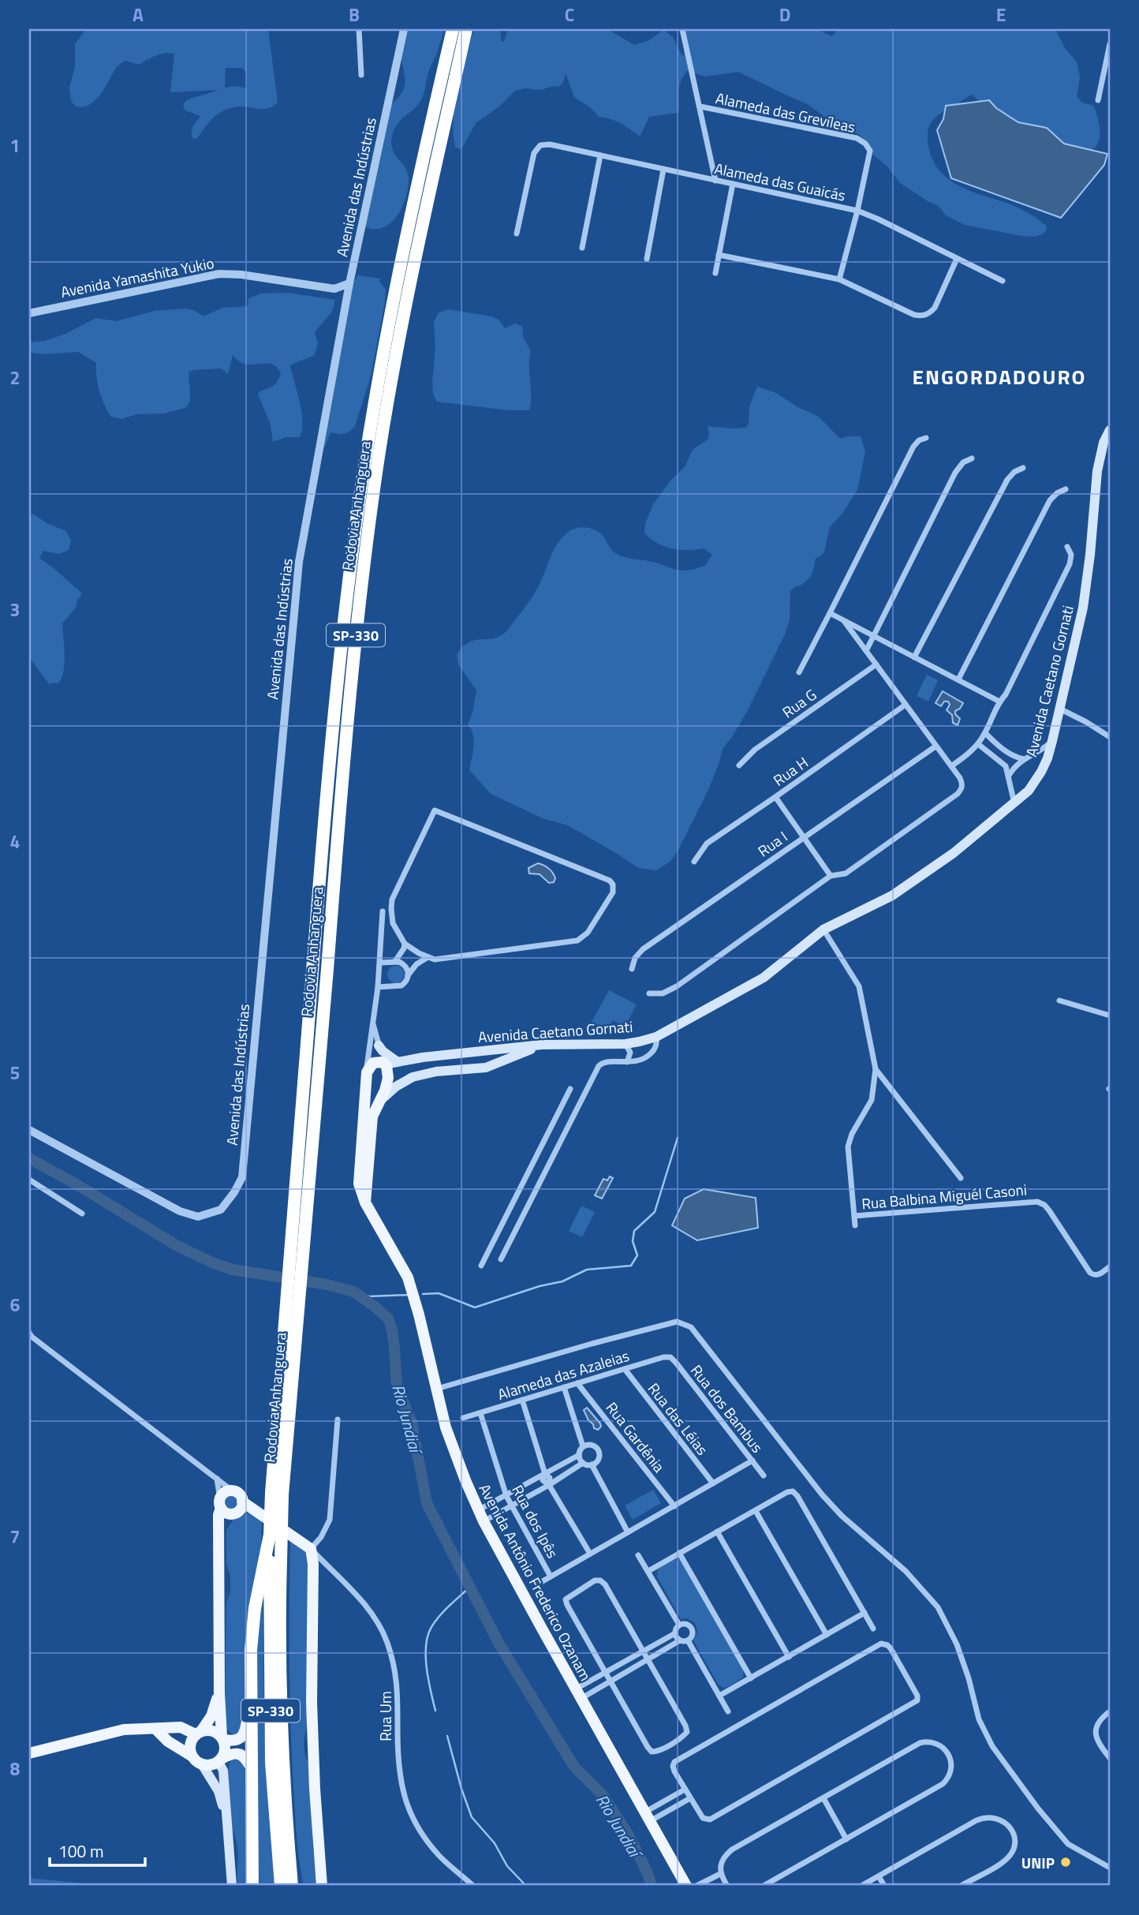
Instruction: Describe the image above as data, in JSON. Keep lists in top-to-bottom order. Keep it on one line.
{"streets":{"highway":["Rodovia Anhanguera","SP-330"],"main road":["Avenida Caetano Gornati","Avenida Antônio Frederico Ozanam"],"street":["Alameda das Grevíleas","Alameda das Guaicás","Avenida das Indústrias","Avenida Yamashita Yukio","Rua G","Rua H","Rua I","Rua Balbina Miguél Casoni","Alameda das Azaleias","Rua dos Bambus","Rua das Léias","Rua Gardênia","Rua dos Ipês","Rua Um"]},"crossings":[["Alameda das Grevíleas","Alameda das Guaicás"],["Avenida das Indústrias","Avenida Yamashita Yukio"],["Alameda das Azaleias","Rua dos Bambus"],["Alameda das Azaleias","Rua das Léias"],["Alameda das Azaleias","Rua Gardênia"],["Alameda das Azaleias","Rua dos Ipês"]],"districts":["ENGORDADOURO"],"water":["Rio Jundiaí"],"places":["UNIP"],"scale_bar":"100 m","grid":{"columns":["A","B","C","D","E"],"rows":["1","2","3","4","5","6","7","8"]}}
